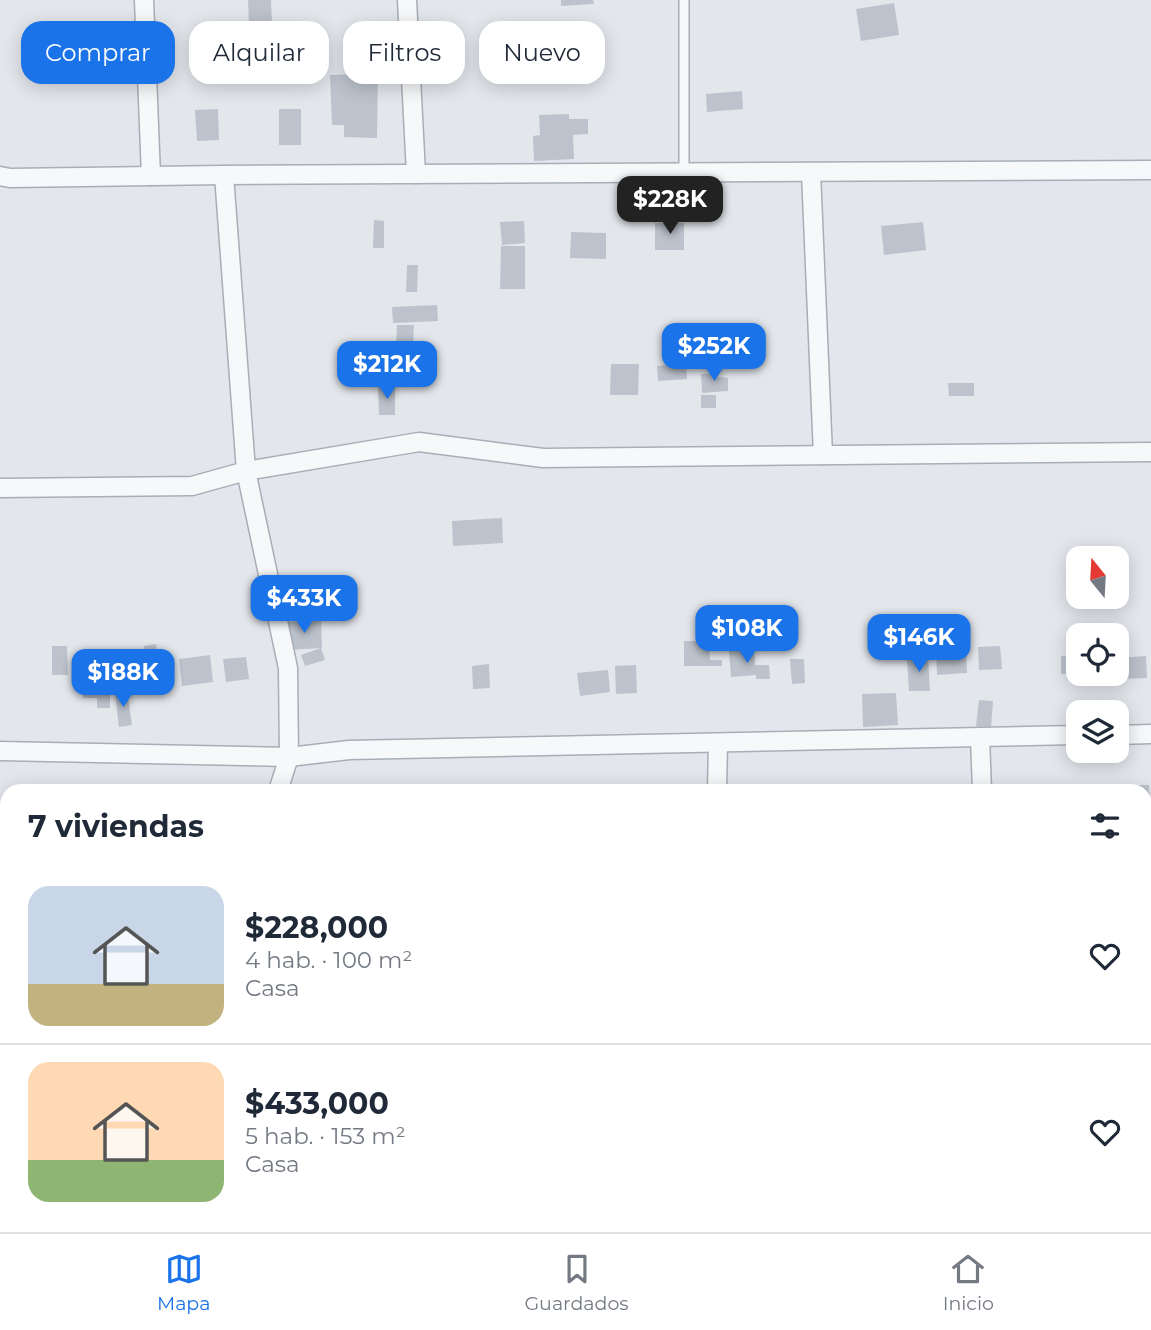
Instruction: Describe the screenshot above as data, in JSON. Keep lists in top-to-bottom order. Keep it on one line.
{"north":"top","page":{"chip":["Comprar","Alquilar","Filtros","Nuevo"],"price":["$228K","$252K","$212K","$433K","$108K","$146K","$188K"],"heading":"7 viviendas","list":[{"name":"$228,000","note":"4 hab. · 100 m² · Casa"},{"name":"$433,000","note":"5 hab. · 153 m² · Casa"}],"tabs":["Mapa","Guardados","Inicio"]}}
